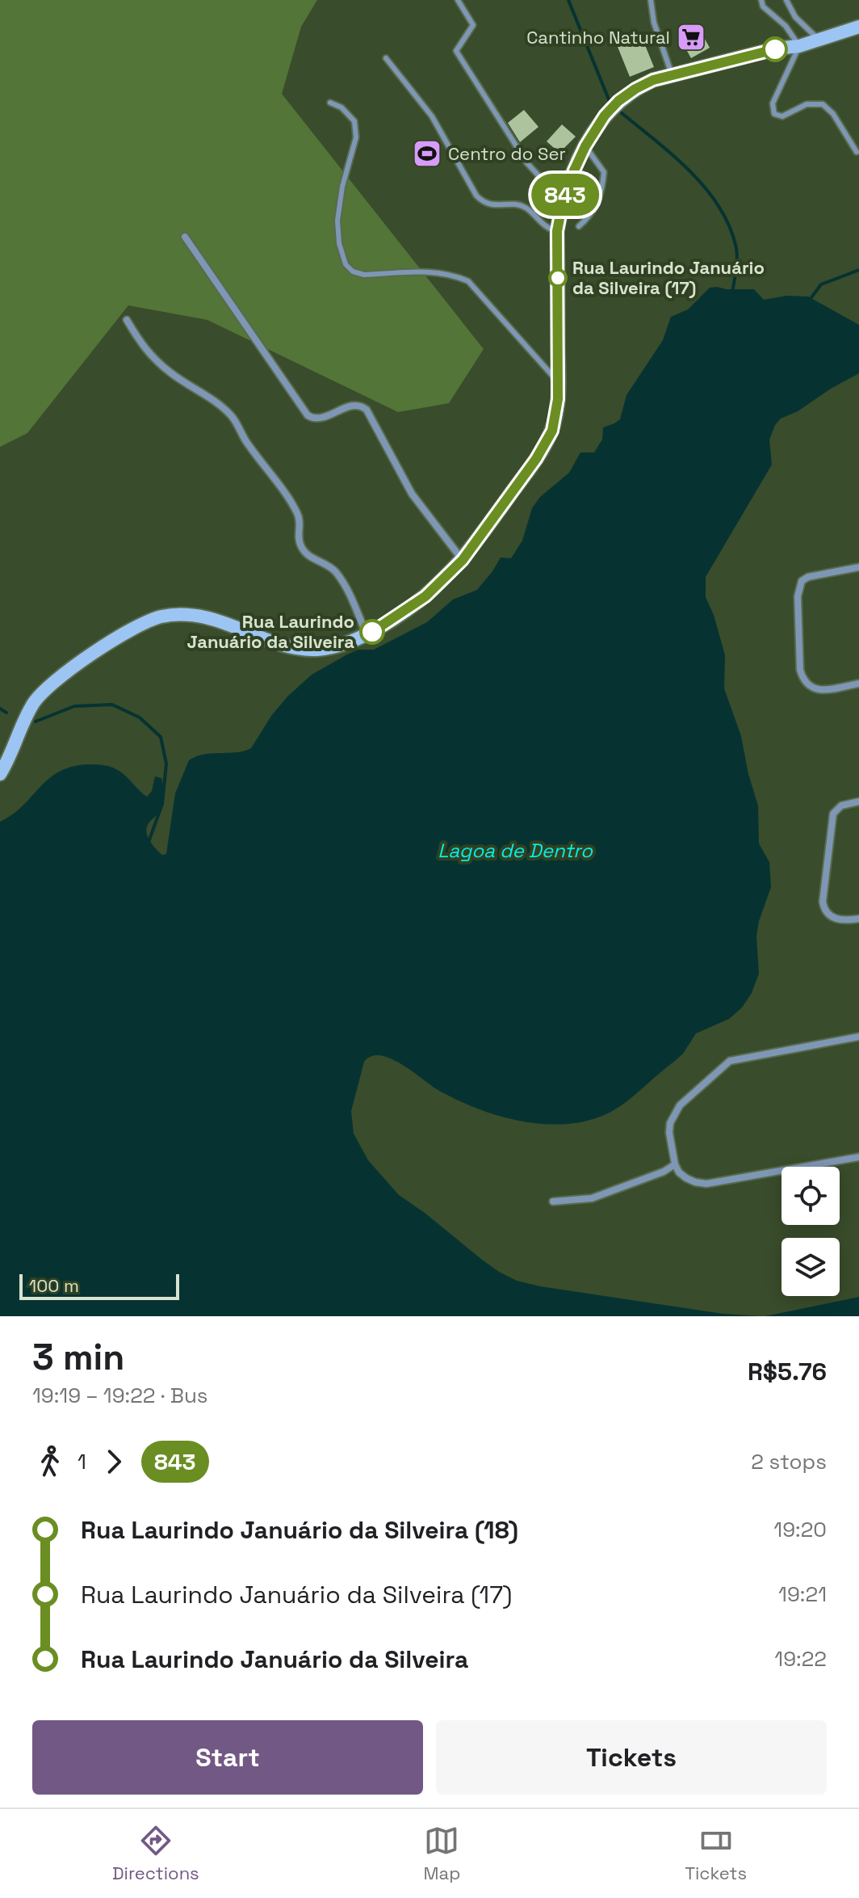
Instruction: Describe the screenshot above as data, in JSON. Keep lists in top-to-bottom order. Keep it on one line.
{"water":["Lagoa de Dentro"],"places":{"supermarket":["Cantinho Natural"],"sports":["Centro do Ser"],"other":["Rua Laurindo Januário da Silveira (17)","Rua Laurindo Januário da Silveira"]},"lines":["bus line 843"],"scale_bar":"100 m","page":{"on_map":"843","scale":"100 m","heading":["3 min","19:19 – 19:22 · Bus","R$5.76"],"legs":["1","843","2 stops"],"list":[{"name":"Rua Laurindo Januário da Silveira (18)","value":"19:20"},{"name":"Rua Laurindo Januário da Silveira (17)","value":"19:21"},{"name":"Rua Laurindo Januário da Silveira","value":"19:22"}],"buttons":["Start","Tickets"],"tabs":["Directions","Map","Tickets"]}}
